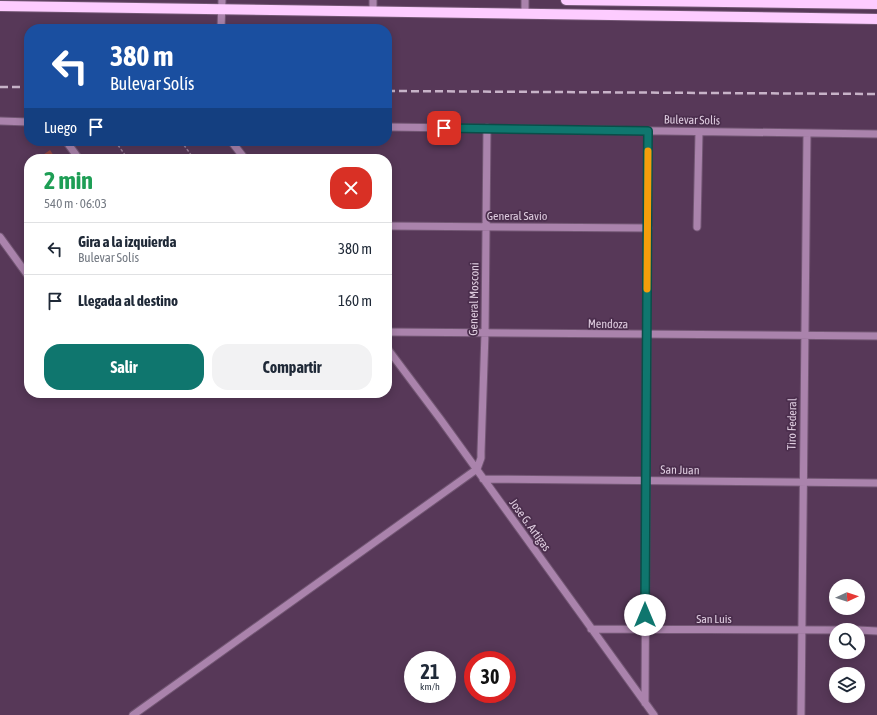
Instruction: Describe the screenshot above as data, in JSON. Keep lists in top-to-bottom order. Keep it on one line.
{"streets":{"street":["Bulevar Solís","General Savio","General Mosconi","Mendoza","Tiro Federal","San Juan","Jose G. Artigas","San Luis"]},"crossings":[["Bulevar Solís","General Mosconi"],["Bulevar Solís","Tiro Federal"],["General Savio","General Mosconi"],["General Mosconi","Mendoza"],["General Mosconi","Jose G. Artigas"],["Mendoza","Tiro Federal"],["Tiro Federal","San Juan"],["Tiro Federal","San Luis"],["San Juan","Jose G. Artigas"],["Jose G. Artigas","San Luis"]],"north":"right","page":{"turn":["380 m","Bulevar Solís"],"then":"Luego","heading":["2 min","540 m · 06:03"],"list":[{"name":"Gira a la izquierda","note":"Bulevar Solís","value":"380 m"},{"name":"Llegada al destino","value":"160 m"}],"buttons":["Salir","Compartir"],"speed":"21 km/h","limit":"30"}}
